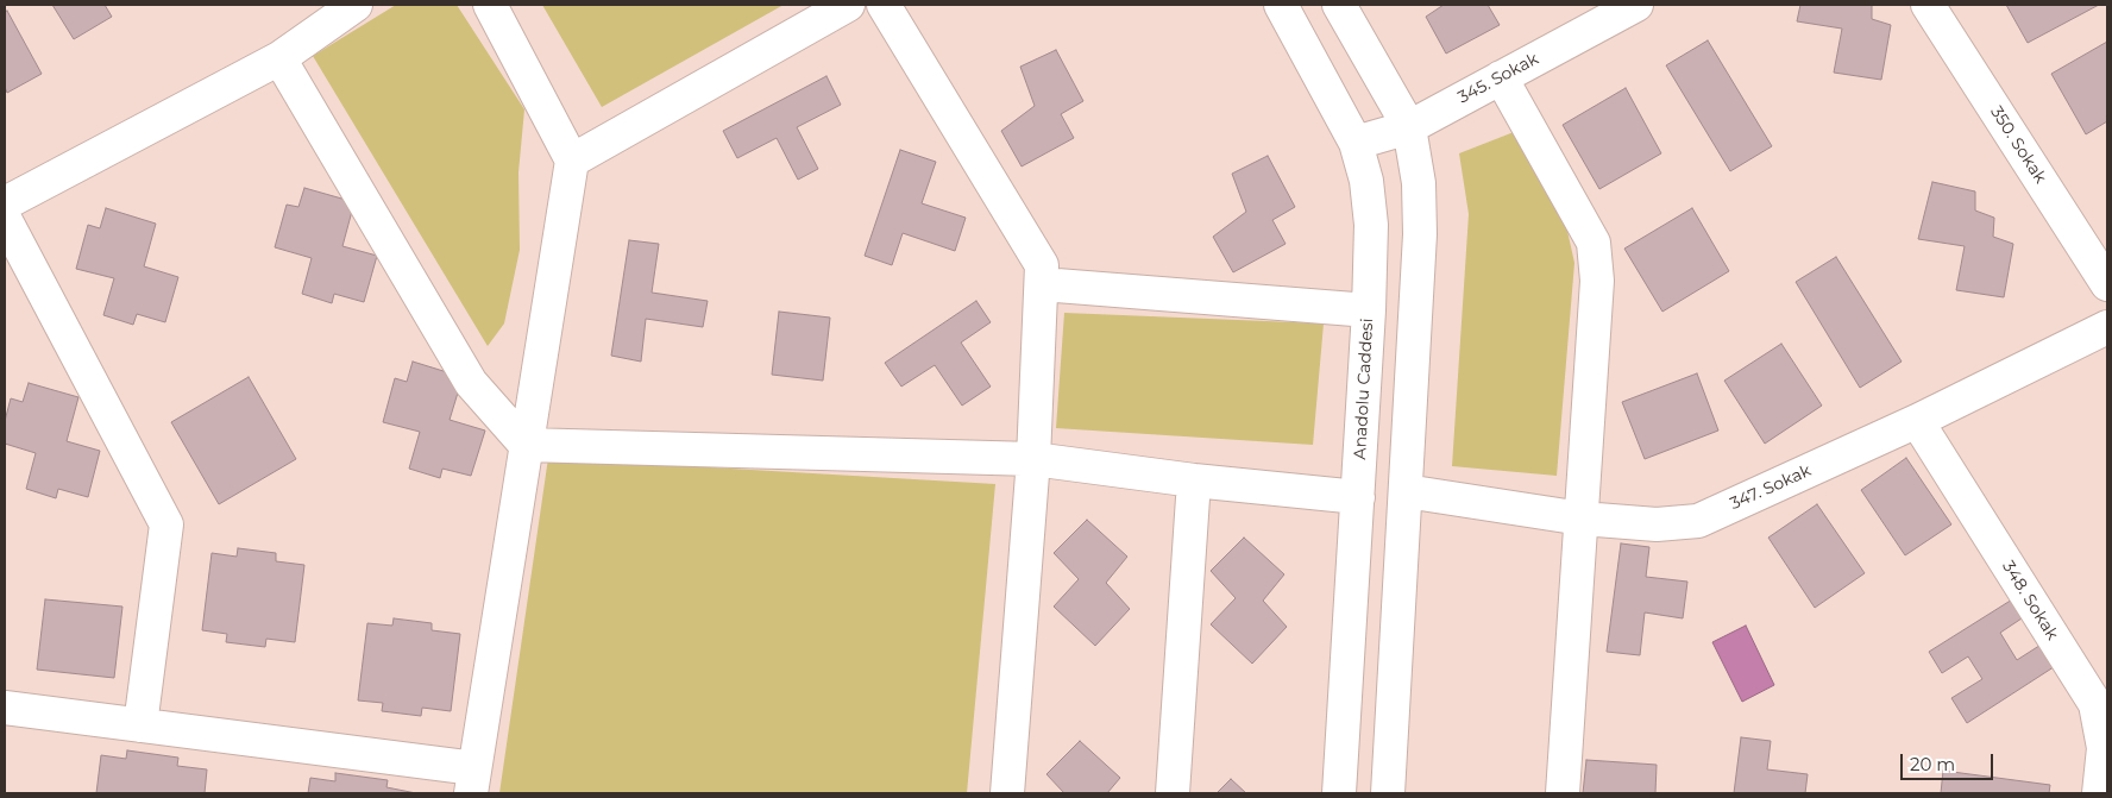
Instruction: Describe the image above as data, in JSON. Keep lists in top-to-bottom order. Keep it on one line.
{"streets":{"street":["345. Sokak","350. Sokak","Anadolu Caddesi","347. Sokak","348. Sokak"]},"crossings":[["345. Sokak","Anadolu Caddesi"],["347. Sokak","348. Sokak"]],"scale_bar":"20 m"}
